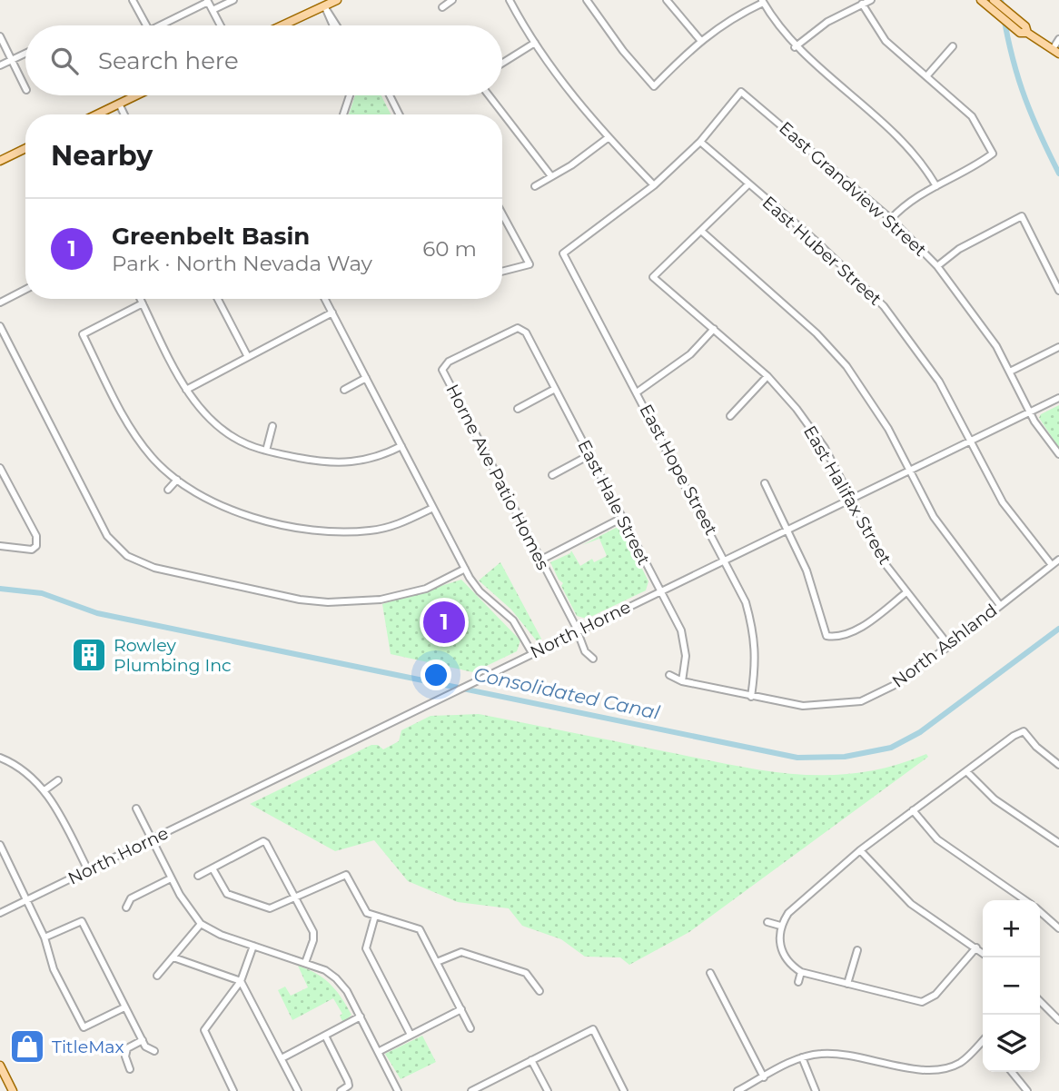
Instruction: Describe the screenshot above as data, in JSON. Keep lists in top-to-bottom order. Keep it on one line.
{"streets":{"street":["East Grandview Street","East Huber Street","East Hope Street","Horne Ave Patio Homes","East Halifax Street","East Hale Street","North Horne","North Ashland"]},"crossings":[["East Grandview Street","East Huber Street"],["East Grandview Street","North Horne"],["East Huber Street","North Horne"],["East Huber Street","North Ashland"],["East Hope Street","North Horne"],["East Hope Street","North Ashland"],["Horne Ave Patio Homes","East Hale Street"],["Horne Ave Patio Homes","North Horne"],["East Halifax Street","North Horne"],["East Halifax Street","North Ashland"],["East Hale Street","North Horne"],["East Hale Street","North Ashland"]],"water":["Consolidated Canal"],"places":{"building":["Rowley Plumbing Inc"],"shop":["TitleMax"]},"page":{"search":"Search here","heading":"Nearby","list":[{"mark":"1","name":"Greenbelt Basin","note":"Park · North Nevada Way","value":"60 m"}],"pins":"1","map_buttons":["+","−"]}}
